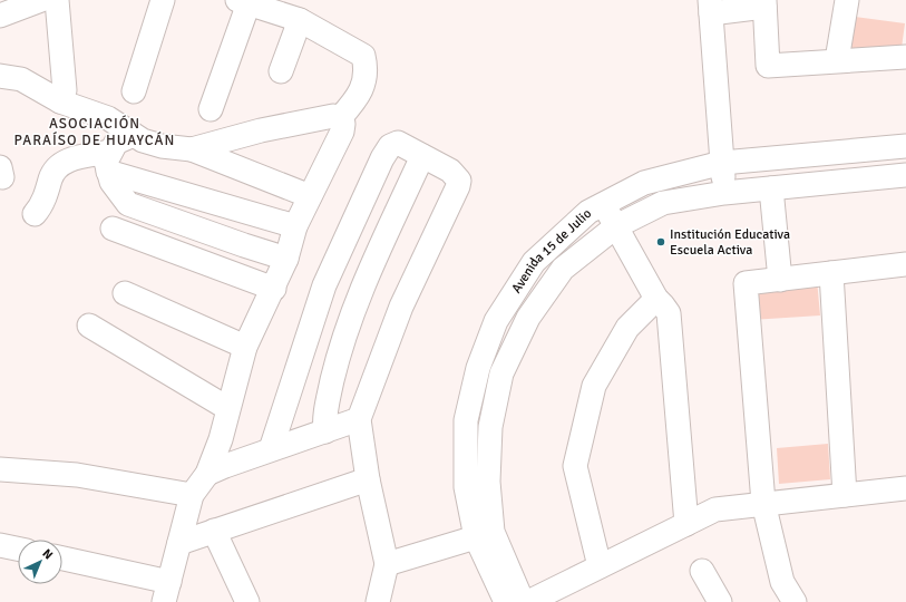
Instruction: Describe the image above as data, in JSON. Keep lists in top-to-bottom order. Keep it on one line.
{"streets":{"street":["Avenida 15 de Julio"]},"districts":["ASOCIACIÓN PARAÍSO DE HUAYCÁN"],"places":["Institución Educativa Escuela Activa"],"north":"top right"}
